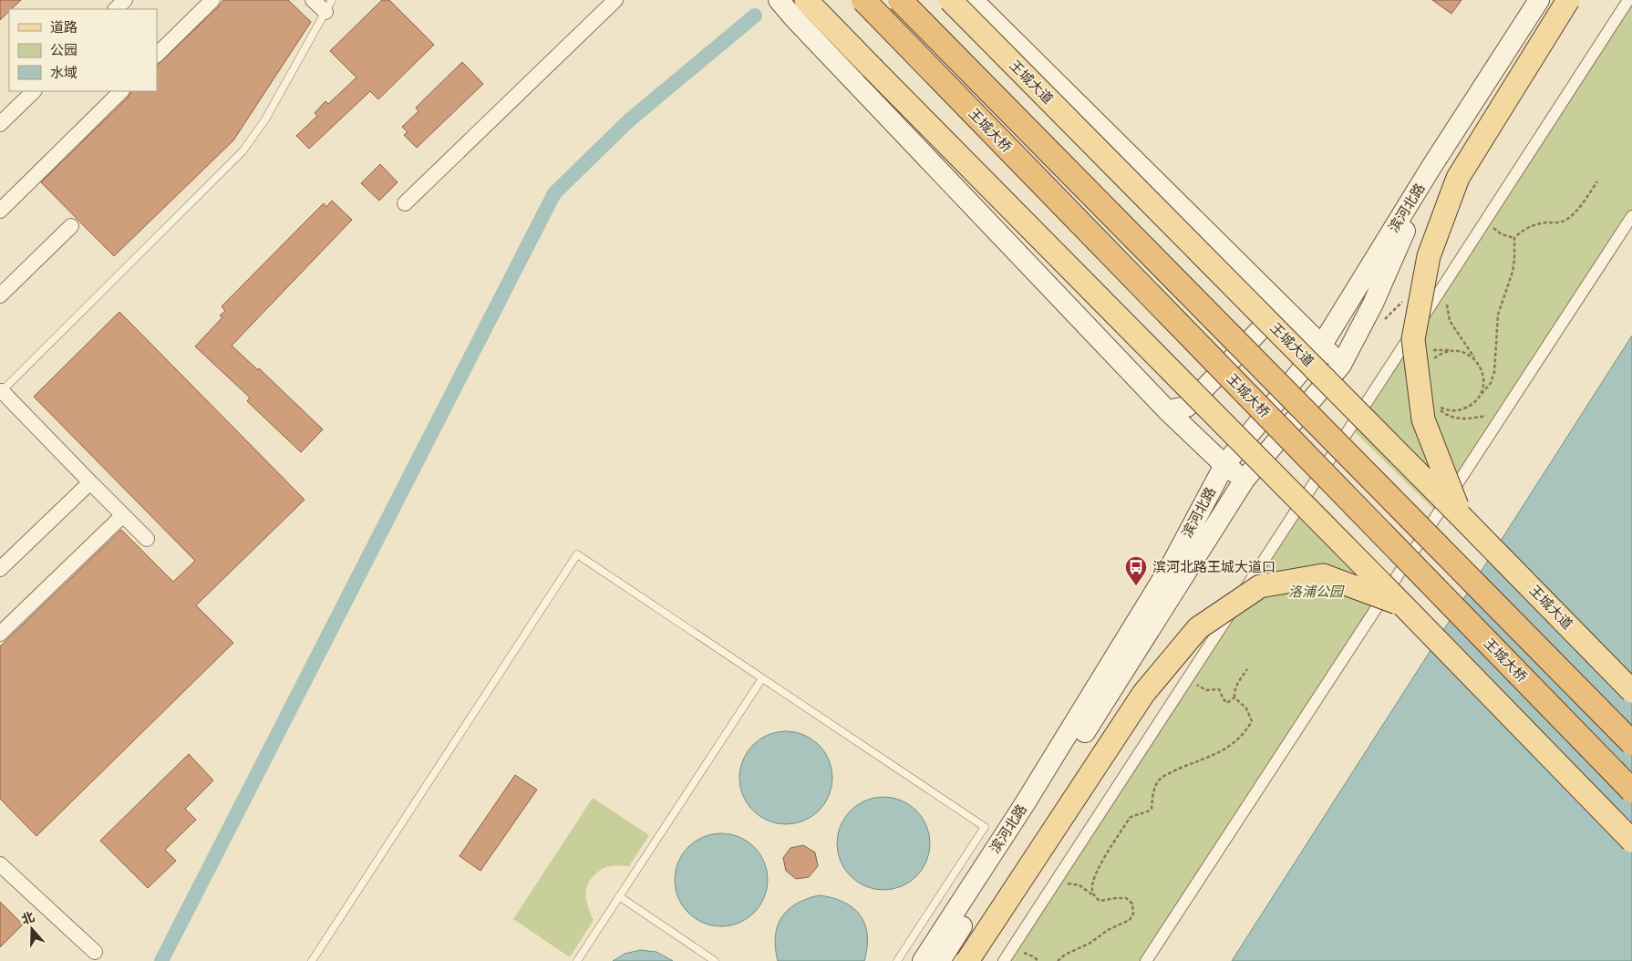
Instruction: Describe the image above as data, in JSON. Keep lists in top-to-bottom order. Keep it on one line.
{"streets":{"highway":["王城大桥"],"main road":["王城大道","滨河北路"]},"parks":["洛浦公园"],"places":{"bus stop":["滨河北路王城大道口"]},"legend":["道路","公园","水域"],"north":"top"}
